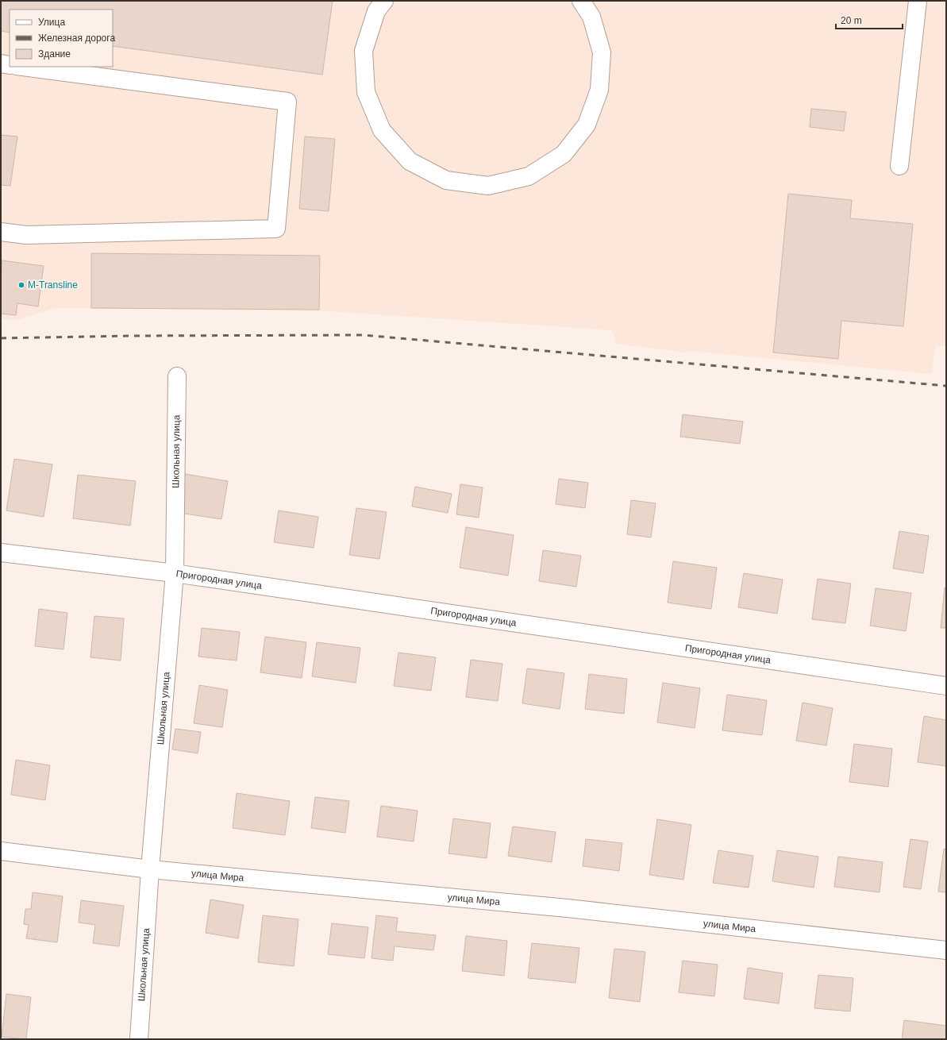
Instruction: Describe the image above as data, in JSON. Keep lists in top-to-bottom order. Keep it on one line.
{"streets":{"street":["Школьная улица","Пригородная улица","улица Мира"]},"crossings":[["Школьная улица","Пригородная улица"],["Школьная улица","улица Мира"]],"places":["M-Transline"],"legend":["Улица","Железная дорога","Здание"],"scale_bar":"20 m"}
